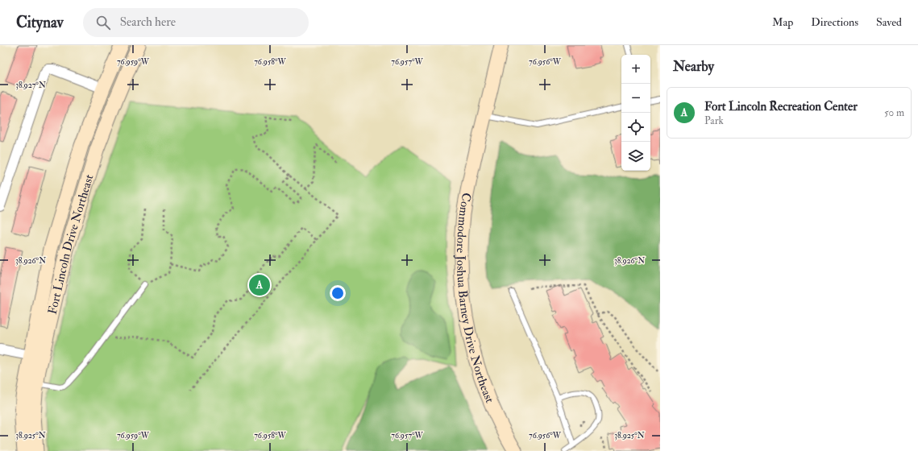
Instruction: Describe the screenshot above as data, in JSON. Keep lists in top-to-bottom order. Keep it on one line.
{"streets":{"street":["Fort Lincoln Drive Northeast","Commodore Joshua Barney Drive Northeast"]},"page":{"header":"Citynav","search":"Search here","nav":["Map","Directions","Saved"],"heading":"Nearby","map_buttons":["+","−"],"list":[{"mark":"A","name":"Fort Lincoln Recreation Center","note":"Park","value":"50 m"}],"pins":"A"},"coordinates":["76.959°W","76.958°W","76.957°W","76.956°W","38.927°N","38.926°N","38.925°N"]}
